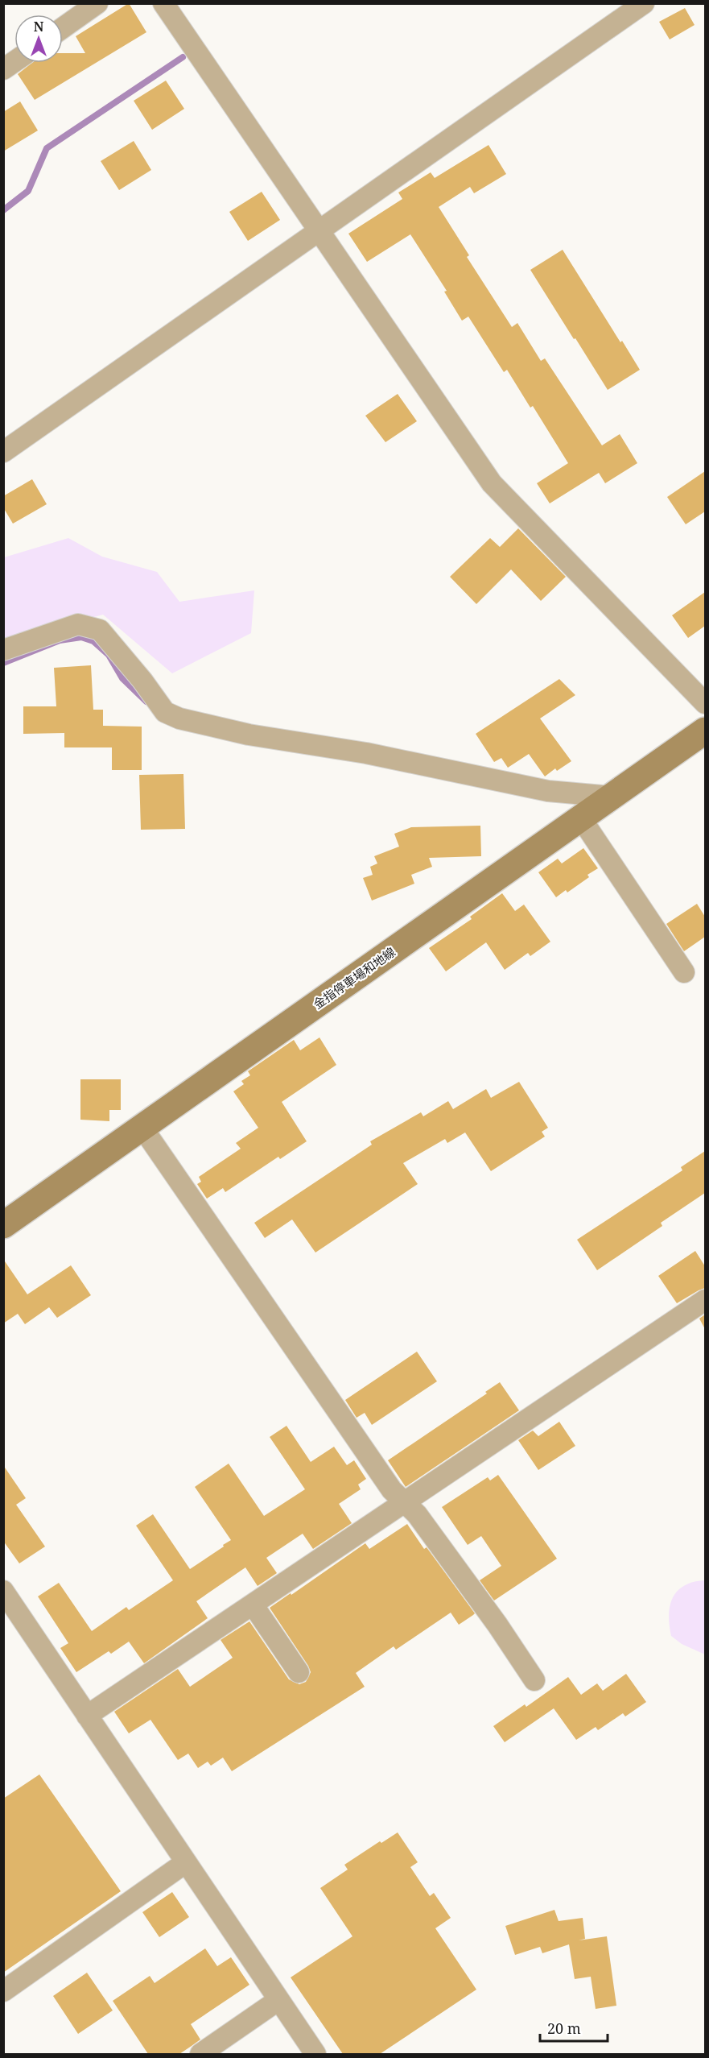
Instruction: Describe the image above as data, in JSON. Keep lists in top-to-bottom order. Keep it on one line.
{"streets":{"main road":["金指停車場和地線"]},"scale_bar":"20 m","north":"top"}
